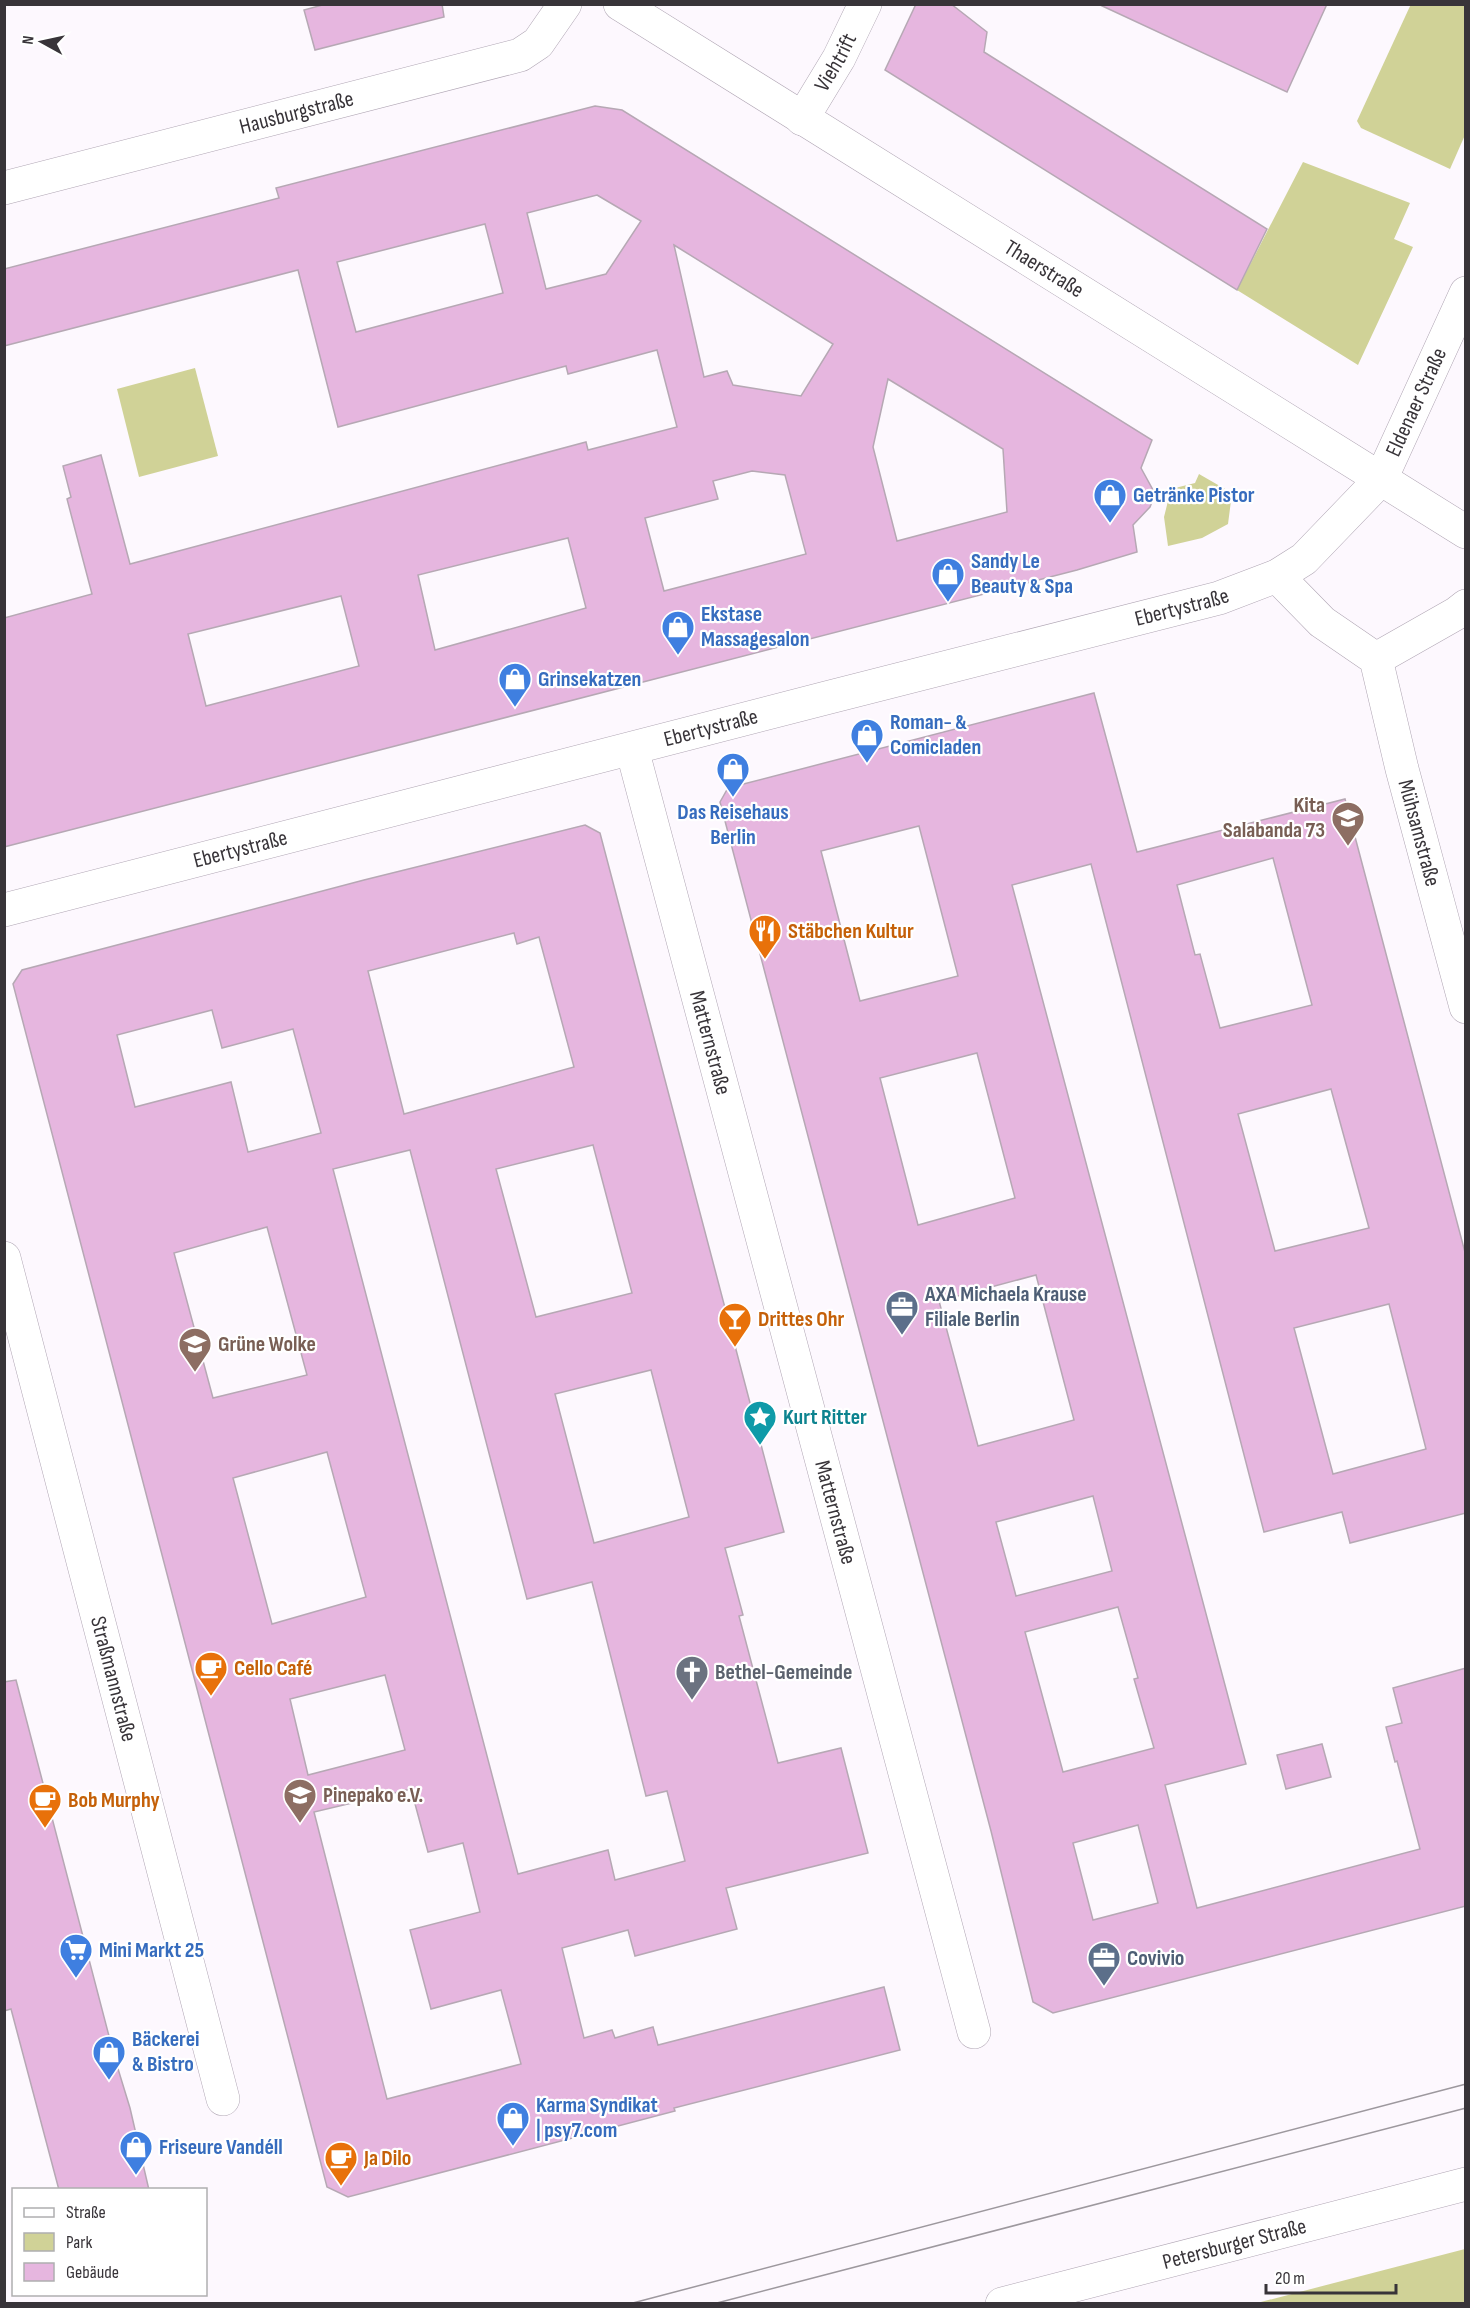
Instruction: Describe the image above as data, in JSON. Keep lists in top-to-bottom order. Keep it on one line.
{"streets":{"street":["Viehtrift","Hausburgstraße","Thaerstraße","Eldenaer Straße","Ebertystraße","Mühsamstraße","Matternstraße","Straßmannstraße","Petersburger Straße"]},"crossings":[["Viehtrift","Thaerstraße"],["Thaerstraße","Eldenaer Straße"],["Thaerstraße","Ebertystraße"],["Eldenaer Straße","Ebertystraße"],["Ebertystraße","Matternstraße"]],"places":{"shop":["Getränke Pistor","Sandy Le Beauty & Spa","Ekstase Massagesalon","Grinsekatzen","Roman- & Comicladen","Das Reisehaus Berlin","Bäckerei & Bistro","Karma Syndikat | psy7.com","Friseure Vandéll"],"school or university":["Kita Salabanda 73","Grüne Wolke","Pinepako e.V."],"restaurant":["Stäbchen Kultur"],"office":["AXA Michaela Krause Filiale Berlin","Covivio"],"bar":["Drittes Ohr"],"place":["Kurt Ritter"],"cafe":["Cello Café","Bob Murphy","Ja Dilo"],"church":["Bethel-Gemeinde"],"supermarket":["Mini Markt 25"]},"legend":["Straße","Park","Gebäude"],"scale_bar":"20 m","north":"left"}
